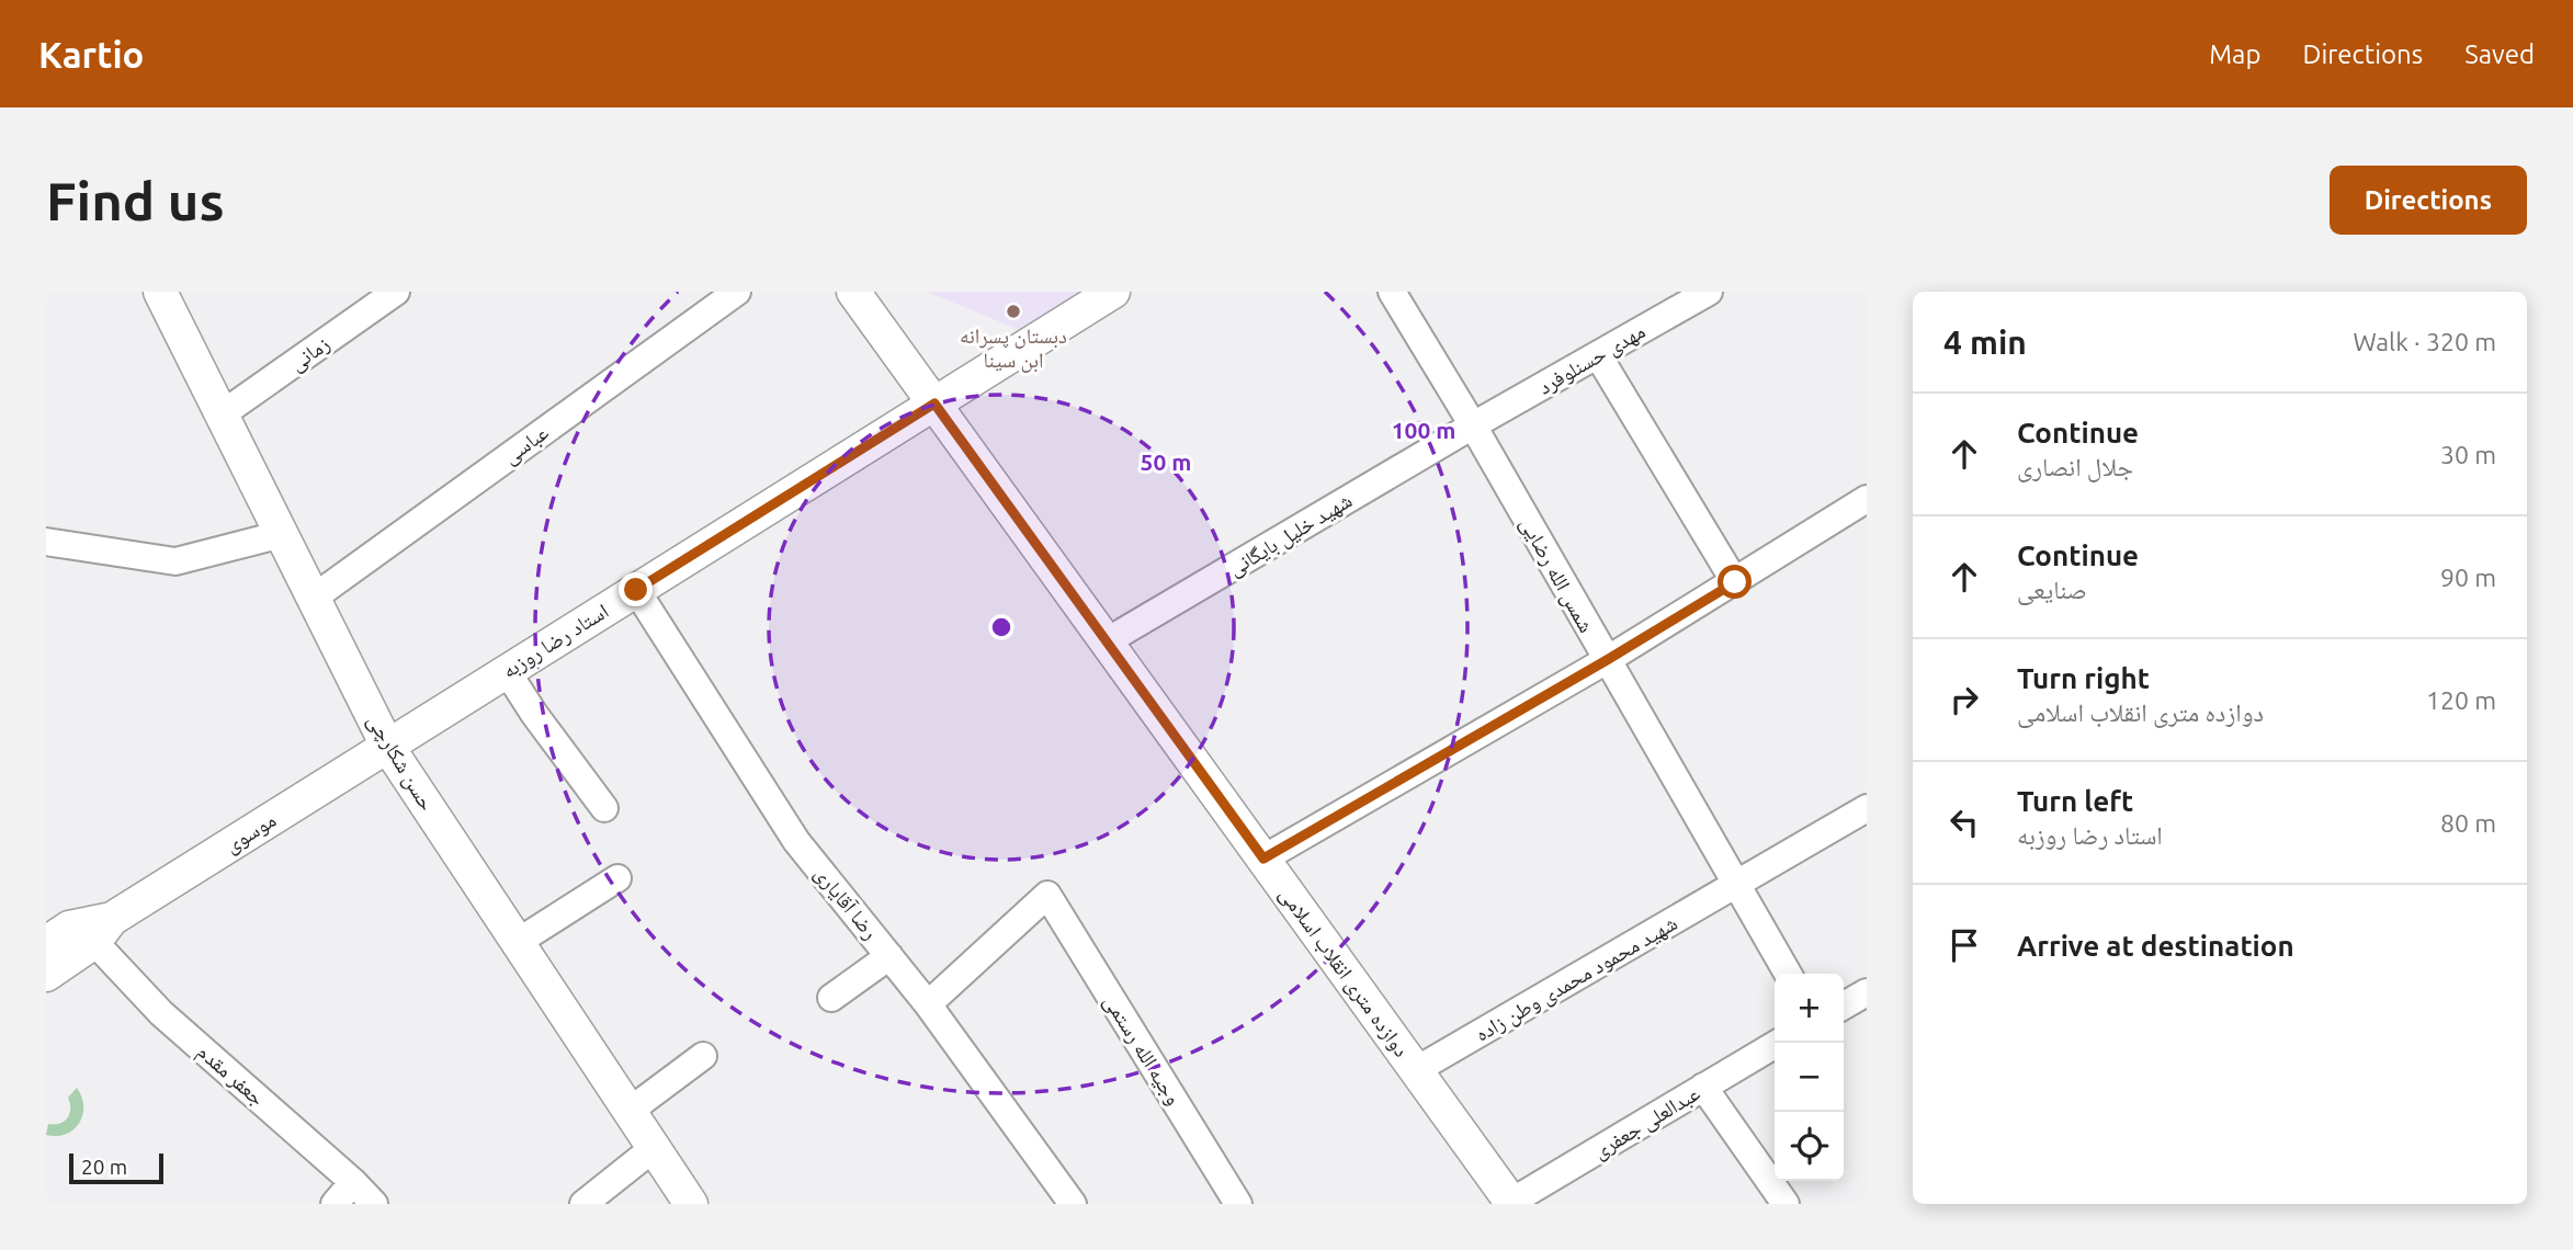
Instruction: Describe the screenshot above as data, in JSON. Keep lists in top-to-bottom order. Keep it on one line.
{"streets":{"street":["زمانی","مهدی حسنلوفرد","عباسی","شهید خلیل بایگانی","شمس الله رضایی","استاد رضا روزبه","حسن شکارچی","موسوی","رضا آقایاری","دوازده متری انقلاب اسلامی","شهید محمود محمدی وطن زاده","وجیه الله رستمی","جعفر مقدم","عبدالعلی جعفری"]},"crossings":[["زمانی","حسن شکارچی"],["مهدی حسنلوفرد","شهید خلیل بایگانی"],["مهدی حسنلوفرد","شمس الله رضایی"],["عباسی","حسن شکارچی"],["شهید خلیل بایگانی","شمس الله رضایی"],["شهید خلیل بایگانی","دوازده متری انقلاب اسلامی"],["شمس الله رضایی","شهید محمود محمدی وطن زاده"],["استاد رضا روزبه","حسن شکارچی"],["استاد رضا روزبه","موسوی"],["استاد رضا روزبه","رضا آقایاری"],["استاد رضا روزبه","دوازده متری انقلاب اسلامی"],["حسن شکارچی","موسوی"],["موسوی","جعفر مقدم"],["رضا آقایاری","وجیه الله رستمی"],["دوازده متری انقلاب اسلامی","شهید محمود محمدی وطن زاده"],["دوازده متری انقلاب اسلامی","عبدالعلی جعفری"]],"places":["دبستان پسرانه ابن سینا"],"scale_bar":"20 m","page":{"header":"Kartio","nav":["Map","Directions","Saved"],"buttons":"Directions","title":"Find us","heading":["4 min","Walk · 320 m"],"list":[["Continue","جلال انصاری","30 m"],["Continue","صنایعی","90 m"],["Turn right","دوازده متری انقلاب اسلامی","120 m"],["Turn left","استاد رضا روزبه","80 m"],"Arrive at destination"],"map_buttons":["+","−"],"scale":"20 m"},"rings":["100 m","50 m"]}
